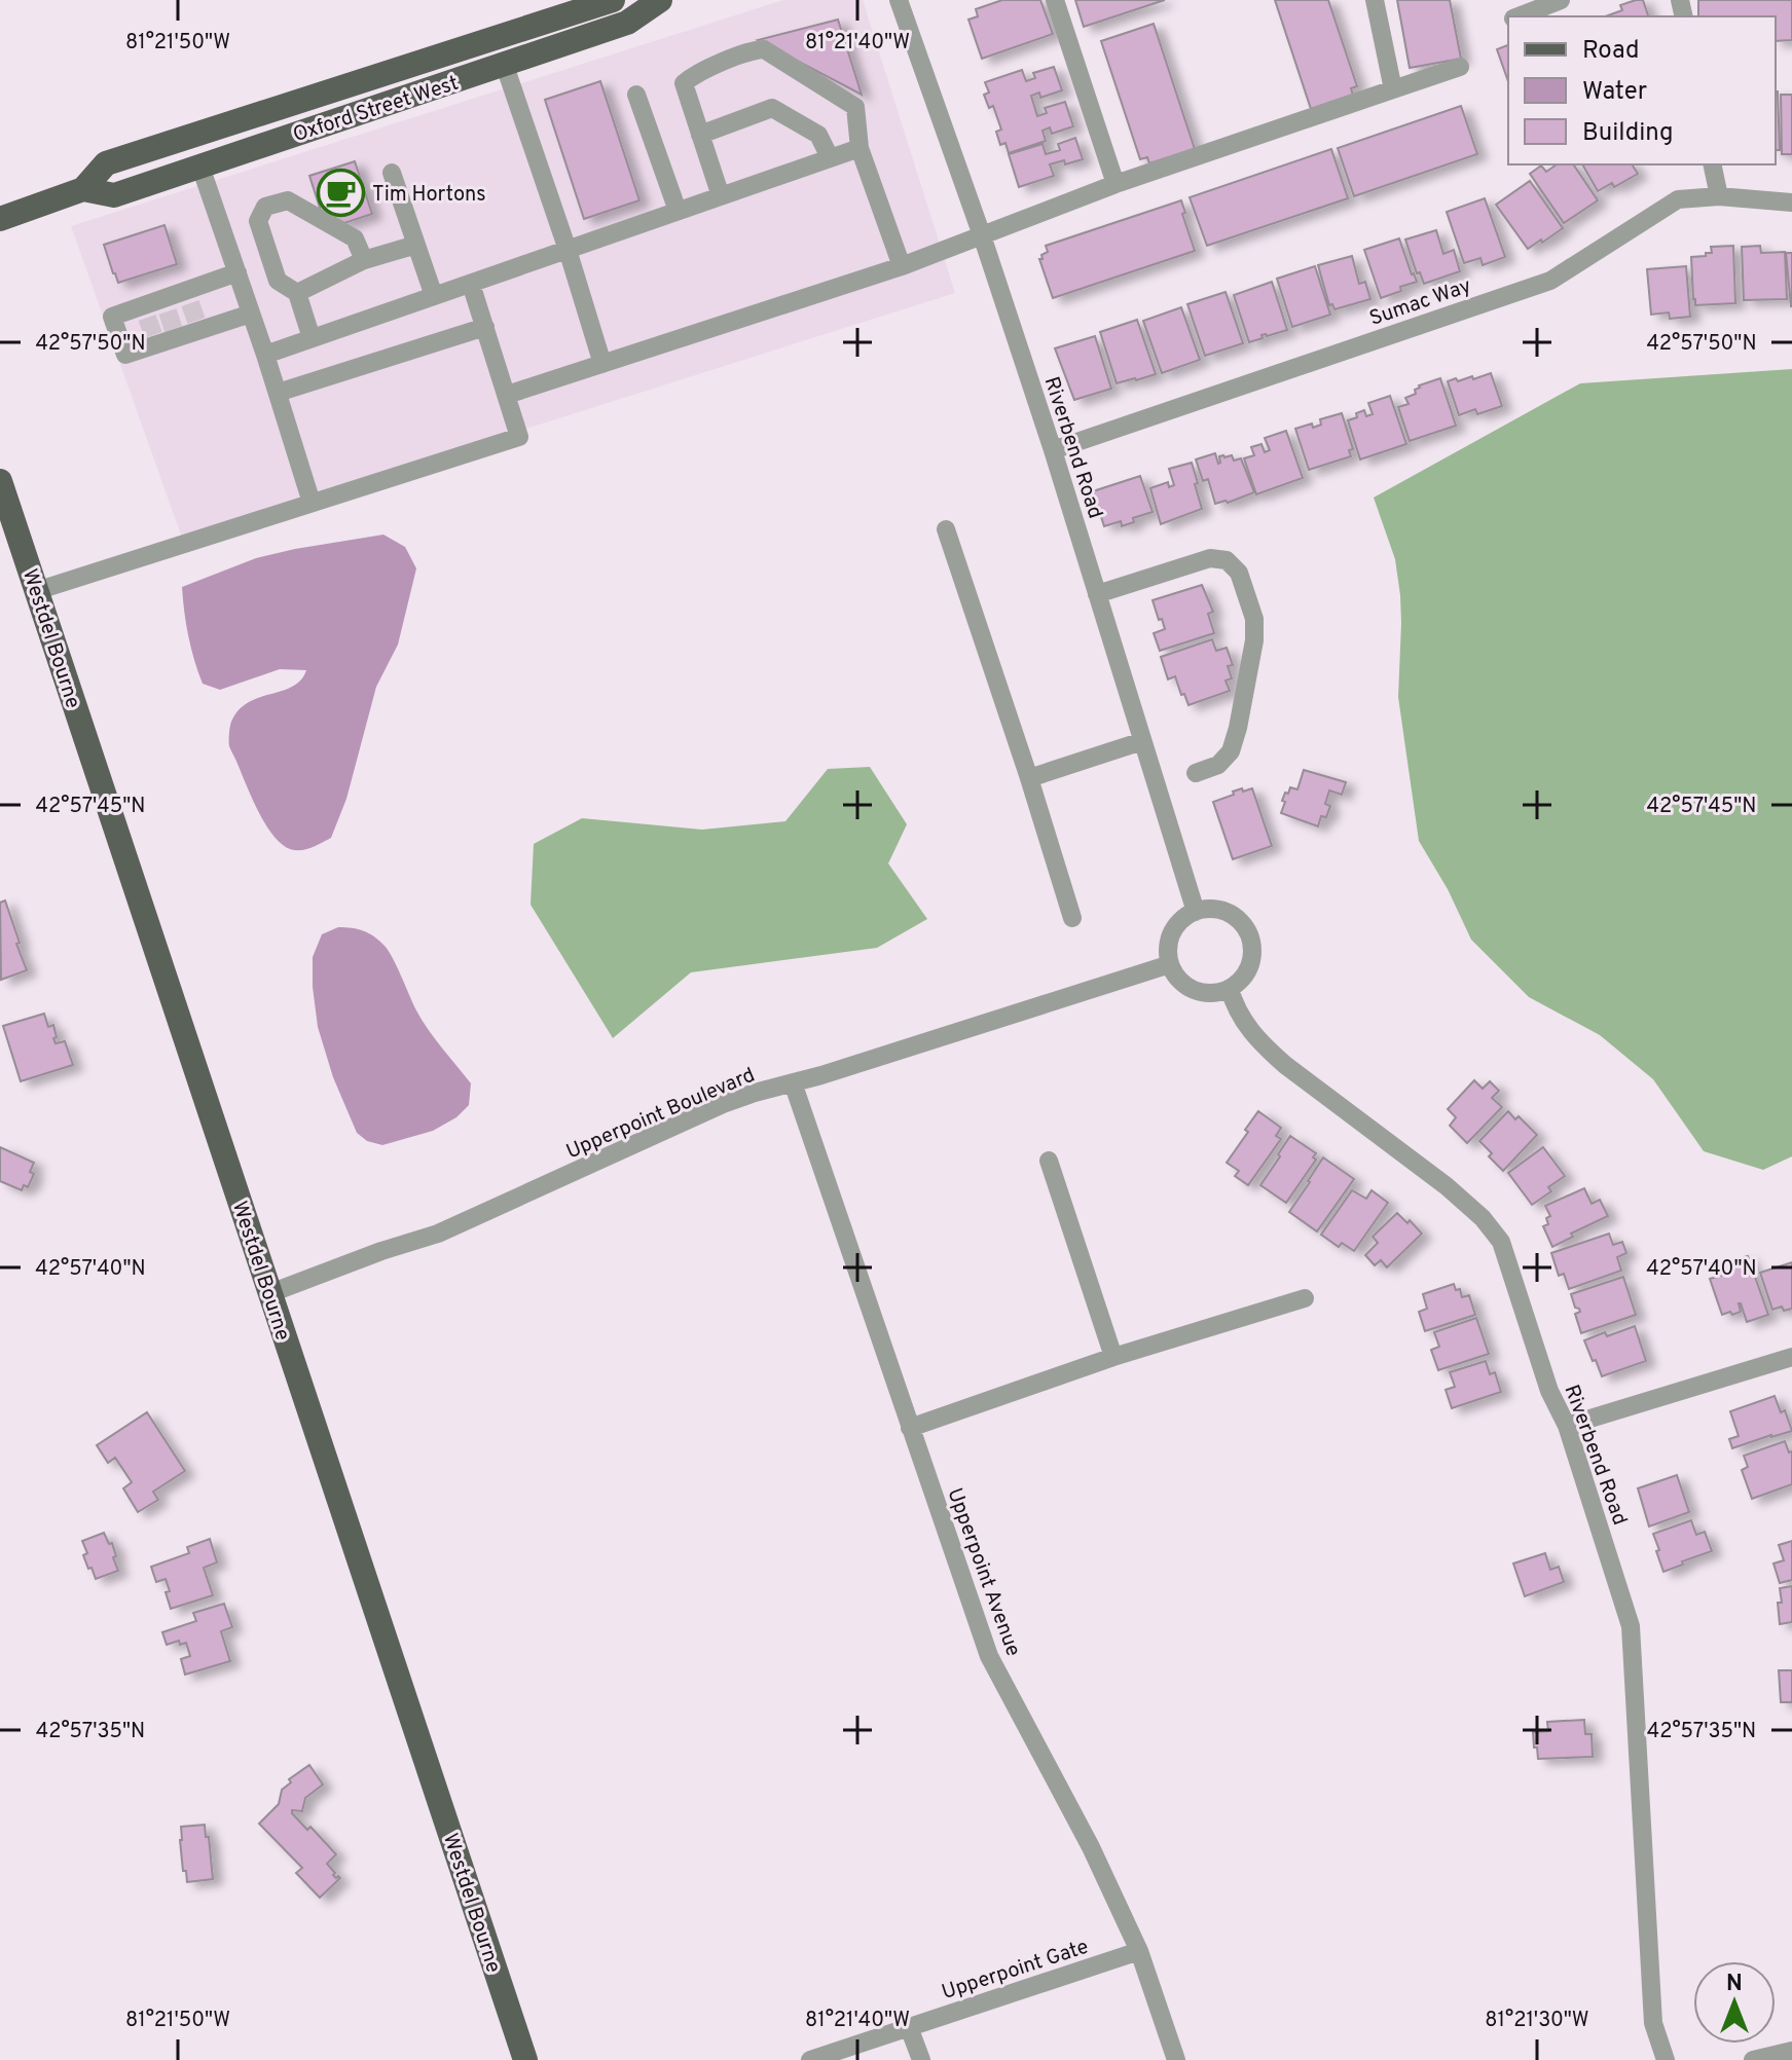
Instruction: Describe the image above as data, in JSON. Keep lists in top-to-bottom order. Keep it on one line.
{"streets":{"main road":["Oxford Street West","Westdel Bourne"],"street":["Sumac Way","Riverbend Road","Upperpoint Boulevard","Upperpoint Avenue","Upperpoint Gate"]},"crossings":[["Sumac Way","Riverbend Road"],["Riverbend Road","Upperpoint Boulevard"],["Westdel Bourne","Upperpoint Boulevard"],["Upperpoint Boulevard","Upperpoint Avenue"],["Upperpoint Avenue","Upperpoint Gate"]],"places":{"cafe":["Tim Hortons"]},"legend":["Road","Water","Building"],"north":"top","coordinates":["81°21'50\"W","81°21'40\"W","42°57'50\"N","42°57'45\"N","42°57'40\"N","42°57'35\"N","81°21'30\"W"]}
